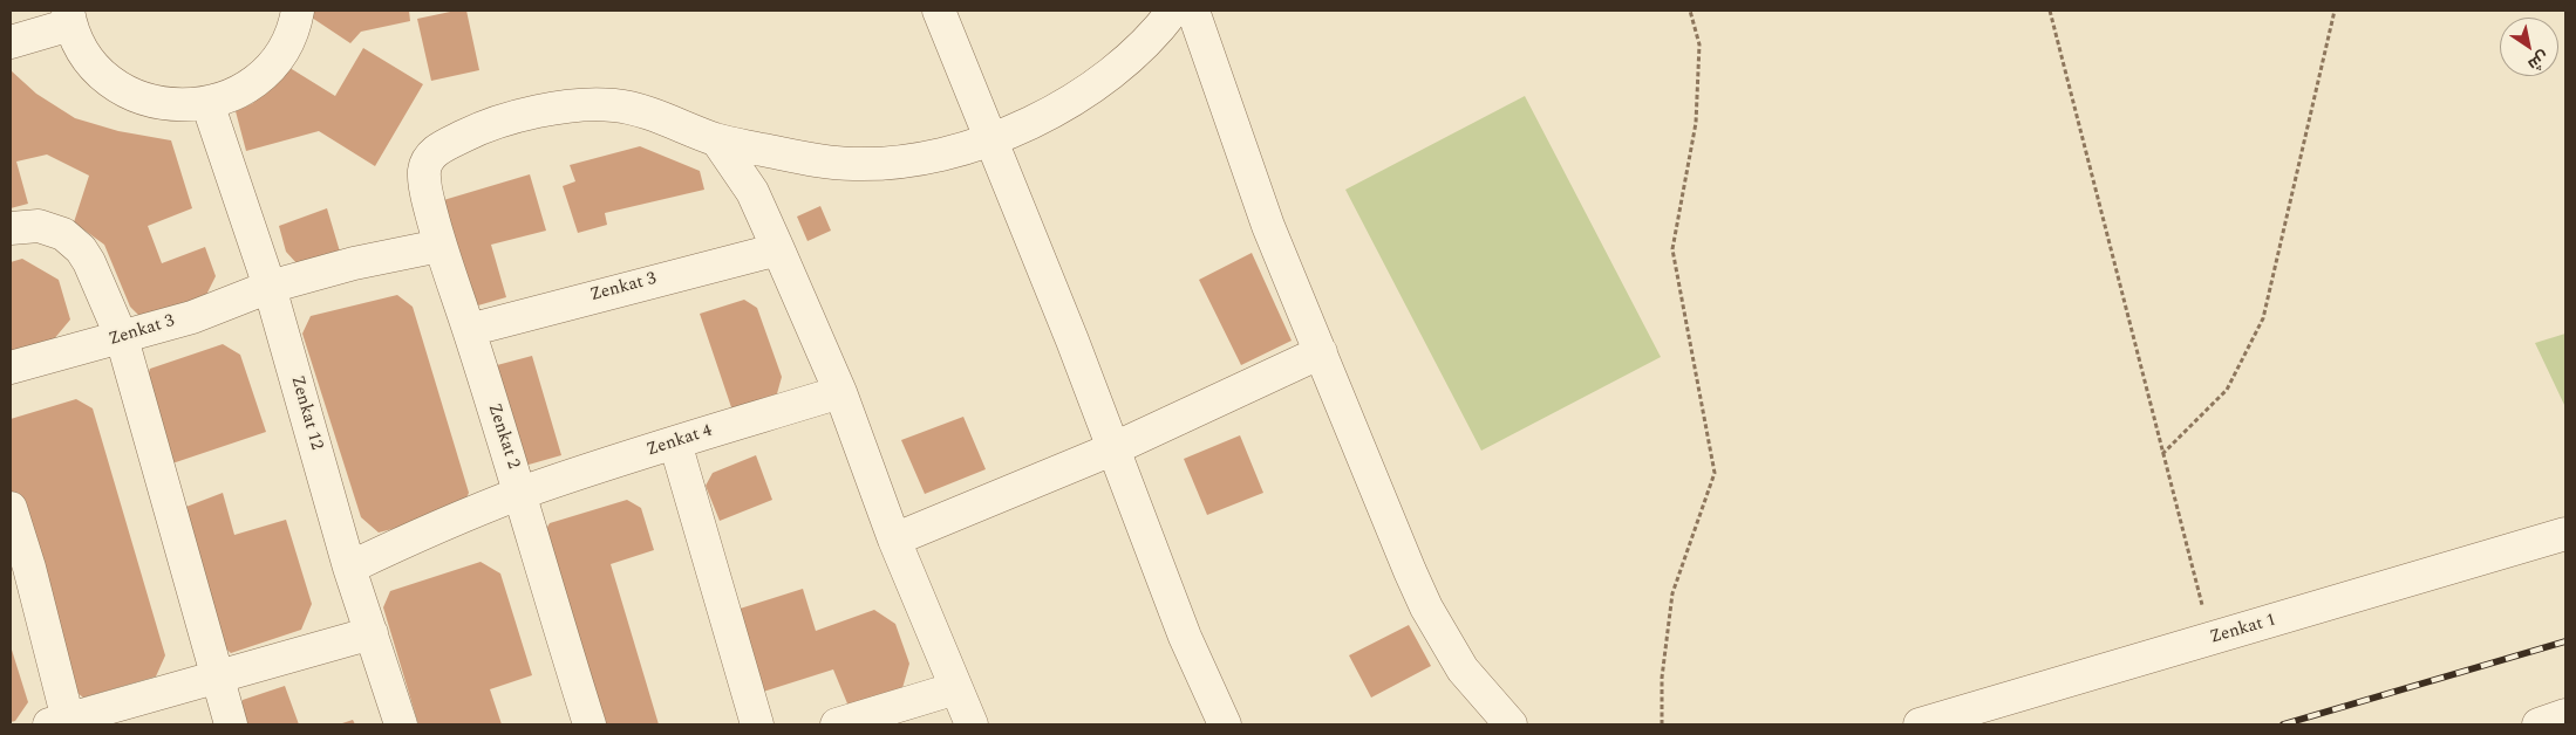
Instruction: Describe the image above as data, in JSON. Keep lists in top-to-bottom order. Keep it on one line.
{"streets":{"street":["Zenkat 3","Zenkat 12","Zenkat 2","Zenkat 4","Zenkat 1"]},"crossings":[["Zenkat 3","Zenkat 12"],["Zenkat 3","Zenkat 2"],["Zenkat 12","Zenkat 4"],["Zenkat 2","Zenkat 4"]],"north":"bottom right"}
